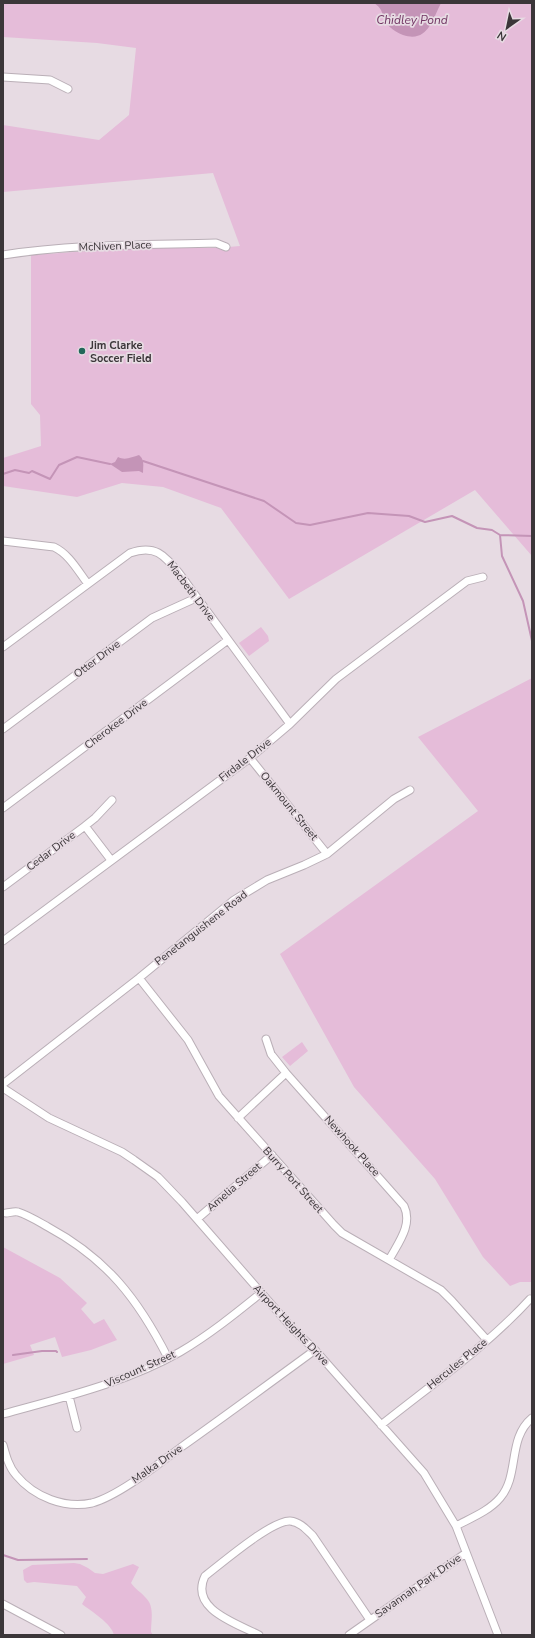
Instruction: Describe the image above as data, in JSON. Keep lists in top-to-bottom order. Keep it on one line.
{"streets":{"street":["McNiven Place","Macbeth Drive","Otter Drive","Cherokee Drive","Firdale Drive","Oakmount Street","Cedar Drive","Penetanguishene Road","Newhook Place","Burry Port Street","Amelia Street","Airport Heights Drive","Hercules Place","Viscount Street","Malka Drive","Savannah Park Drive"]},"crossings":[["Macbeth Drive","Otter Drive"],["Macbeth Drive","Cherokee Drive"],["Macbeth Drive","Firdale Drive"],["Firdale Drive","Oakmount Street"],["Firdale Drive","Cedar Drive"],["Oakmount Street","Penetanguishene Road"],["Penetanguishene Road","Burry Port Street"],["Newhook Place","Burry Port Street"],["Burry Port Street","Amelia Street"],["Burry Port Street","Hercules Place"],["Amelia Street","Airport Heights Drive"],["Airport Heights Drive","Hercules Place"],["Airport Heights Drive","Viscount Street"],["Airport Heights Drive","Malka Drive"],["Airport Heights Drive","Savannah Park Drive"]],"water":["Chidley Pond"],"places":["Jim Clarke Soccer Field"],"north":"bottom left"}
